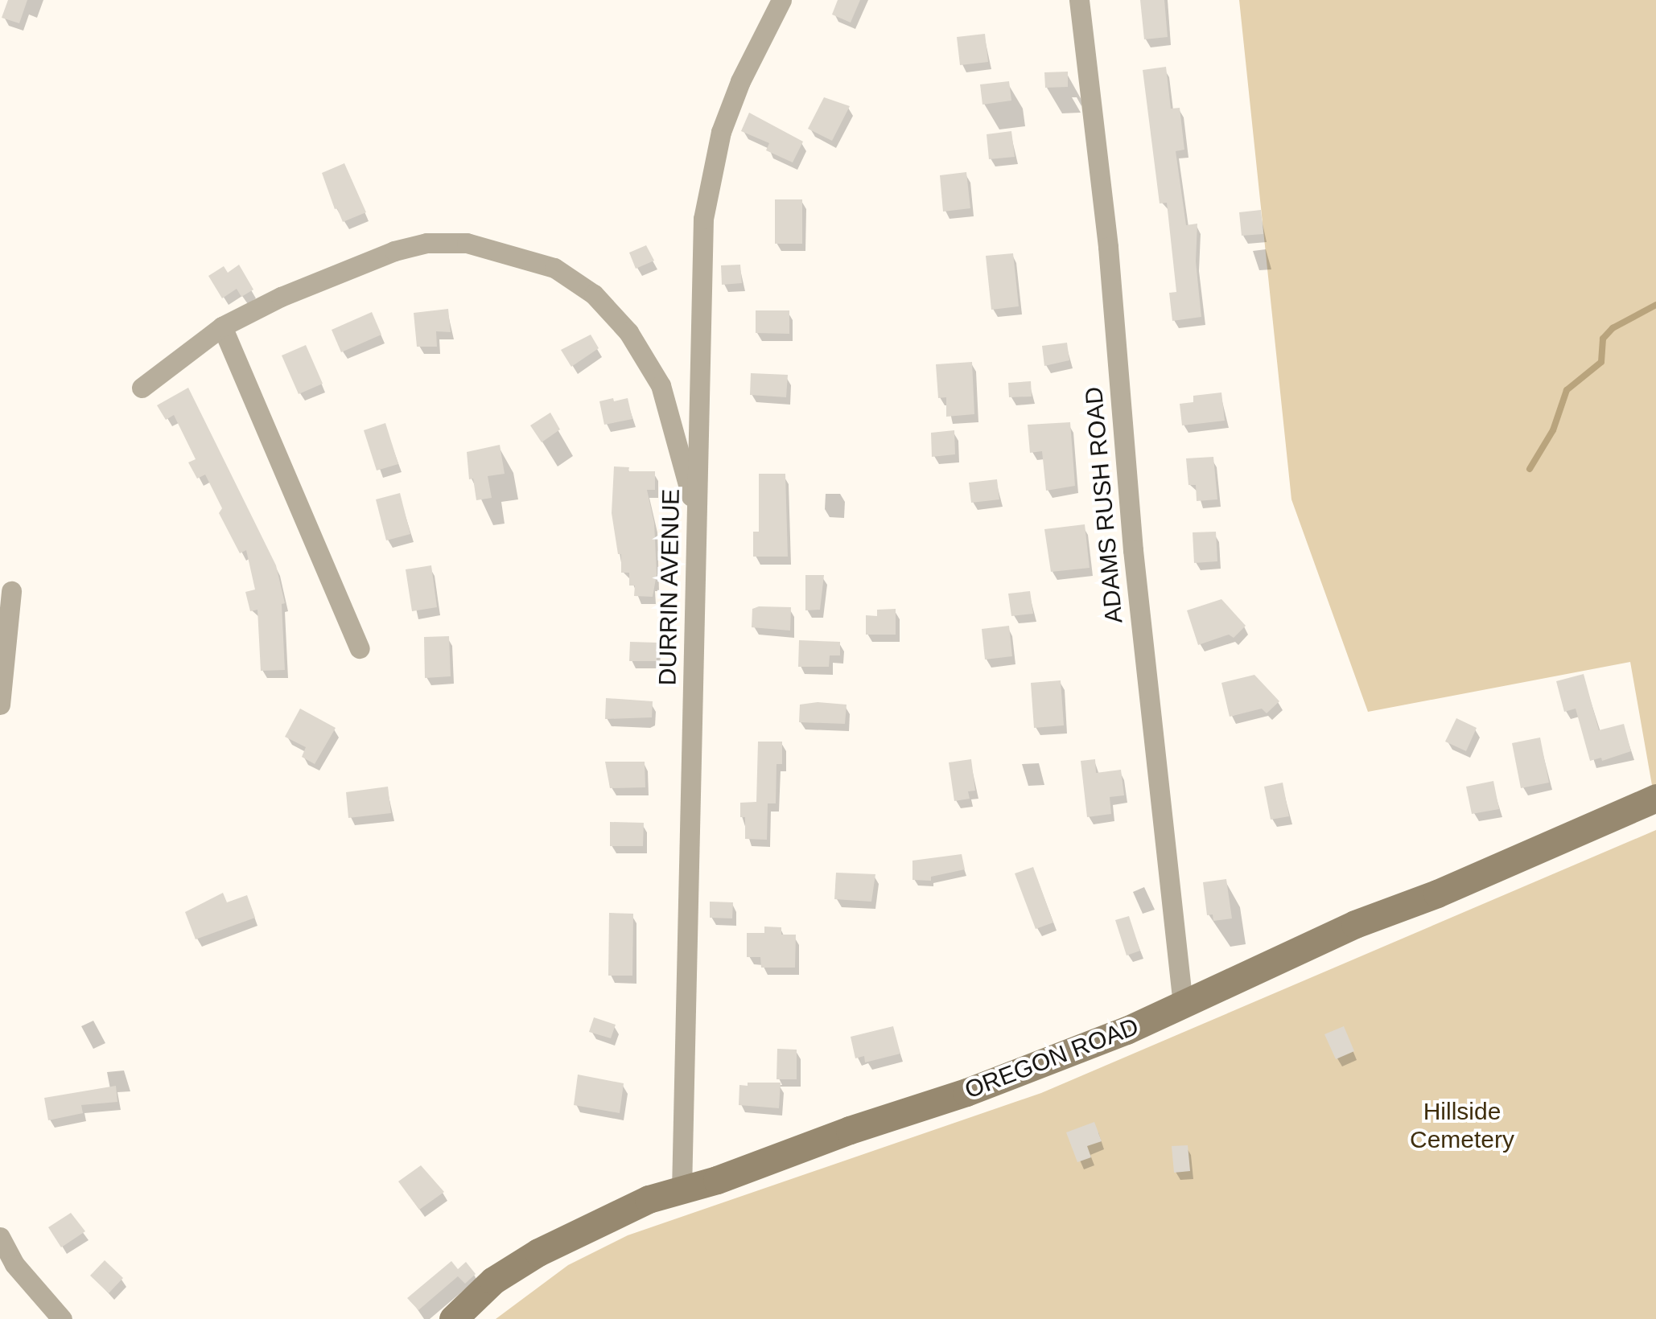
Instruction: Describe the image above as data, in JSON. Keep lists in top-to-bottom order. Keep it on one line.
{"streets":{"street":["ADAMS RUSH ROAD","DURRIN AVENUE","OREGON ROAD"]},"crossings":[["ADAMS RUSH ROAD","OREGON ROAD"],["DURRIN AVENUE","OREGON ROAD"]],"parks":["Hillside Cemetery"]}
